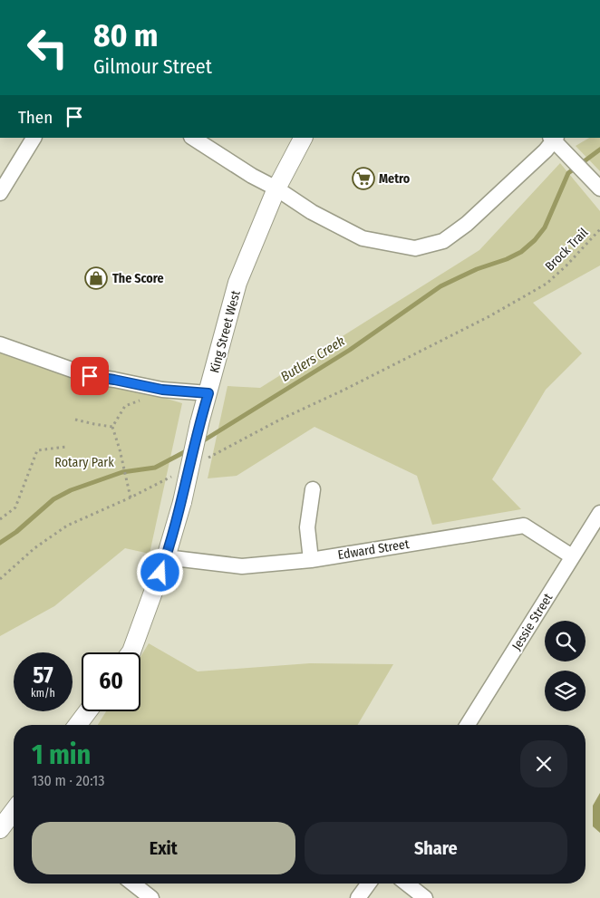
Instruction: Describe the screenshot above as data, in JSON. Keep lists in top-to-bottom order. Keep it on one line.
{"streets":{"main road":["King Street West"],"street":["Edward Street","Jessie Street"],"path":["Brock Trail"]},"crossings":[["King Street West","Edward Street"],["Edward Street","Jessie Street"]],"water":["Butlers Creek"],"parks":["Rotary Park"],"places":{"supermarket":["Metro"],"shop":["The Score"]},"page":{"turn":["80 m","Gilmour Street"],"then":"Then","speed":"57 km/h","limit":"60","heading":["1 min","130 m · 20:13"],"buttons":["Exit","Share"]}}
